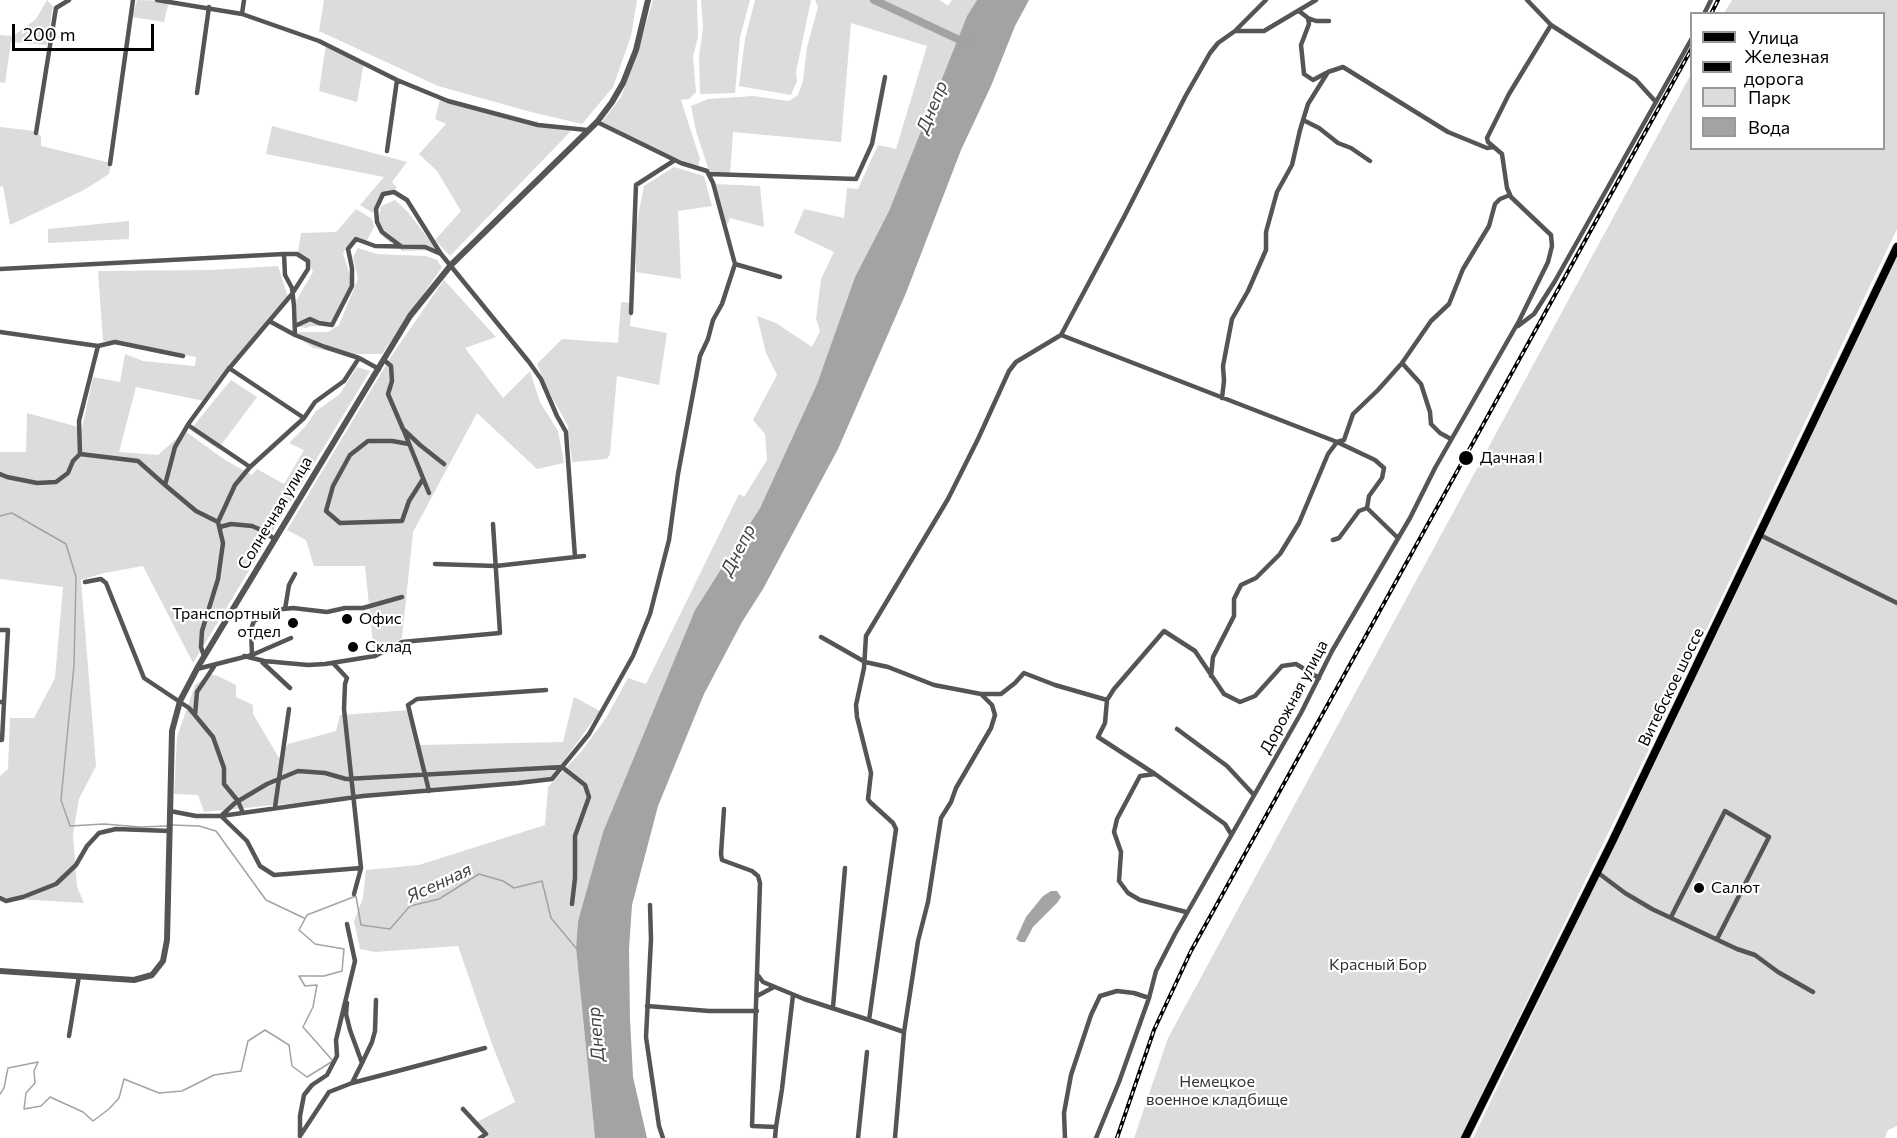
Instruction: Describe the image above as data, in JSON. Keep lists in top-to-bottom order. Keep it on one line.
{"streets":{"main road":["Витебское шоссе"],"street":["Солнечная улица","Дорожная улица"]},"water":["Днепр","Ясенная"],"parks":["Красный Бор","Немецкое военное кладбище"],"places":["Дачная I","Офис","Транспортный отдел","Склад","Салют"],"legend":["Улица","Железная дорога","Парк","Вода"],"scale_bar":"200 m"}
